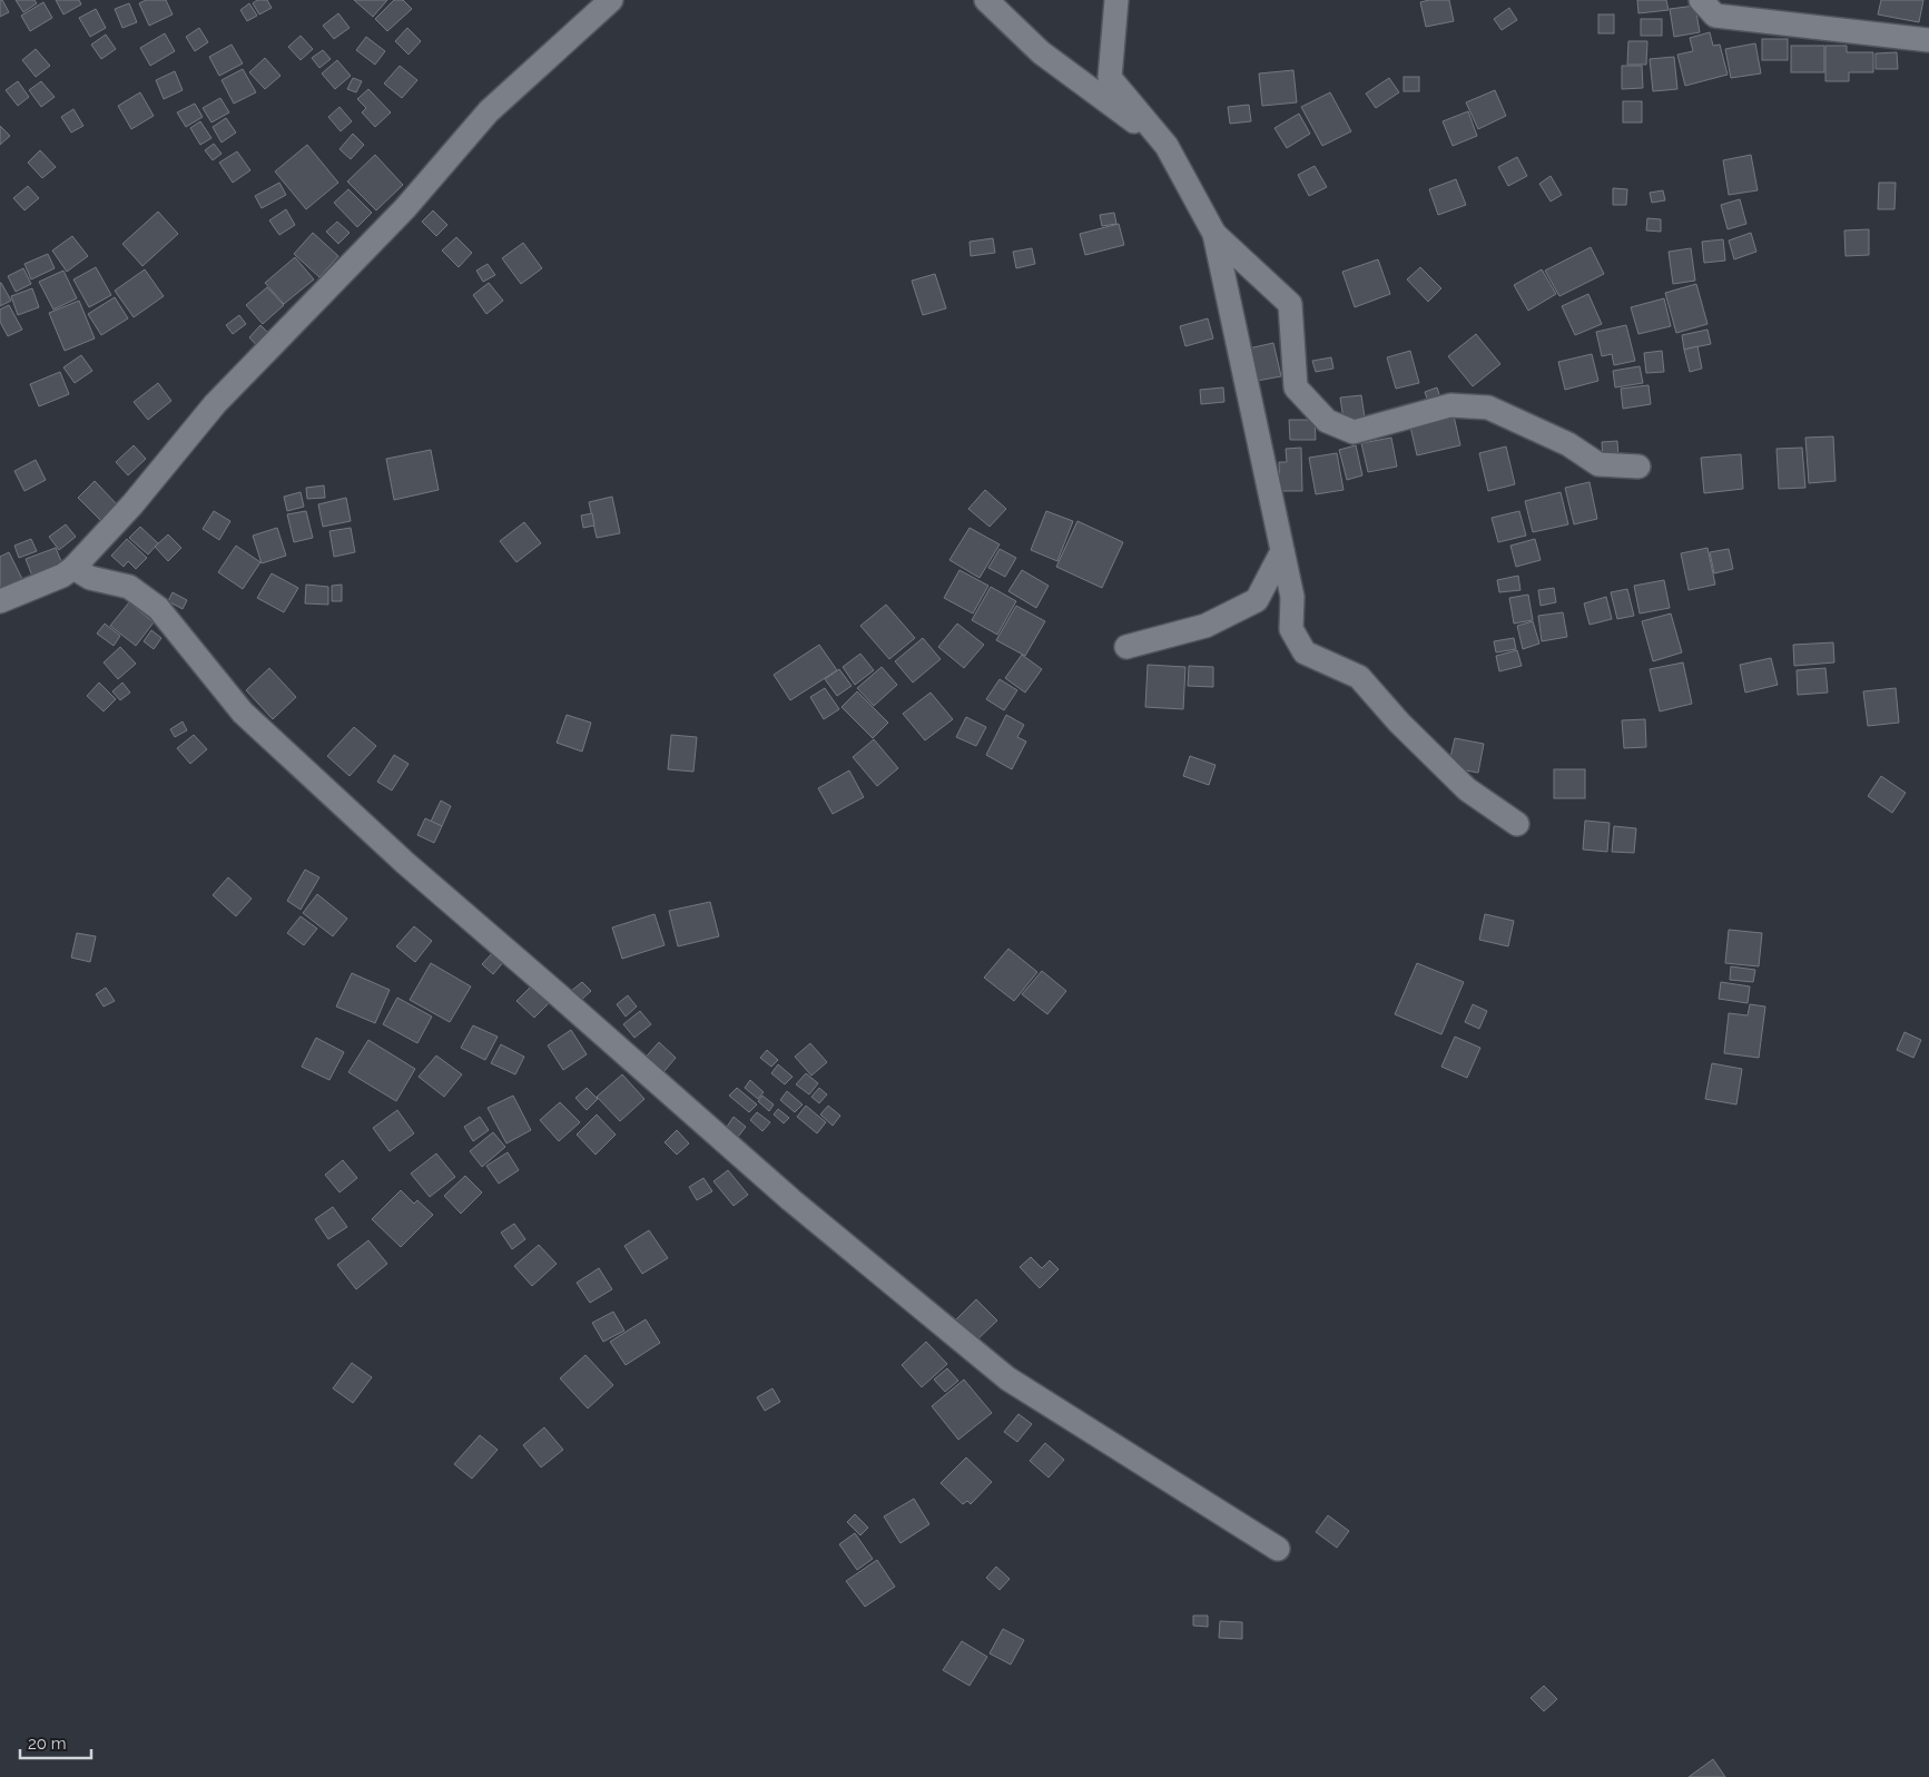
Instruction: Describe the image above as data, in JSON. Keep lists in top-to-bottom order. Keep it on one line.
{"scale_bar":"20 m"}
